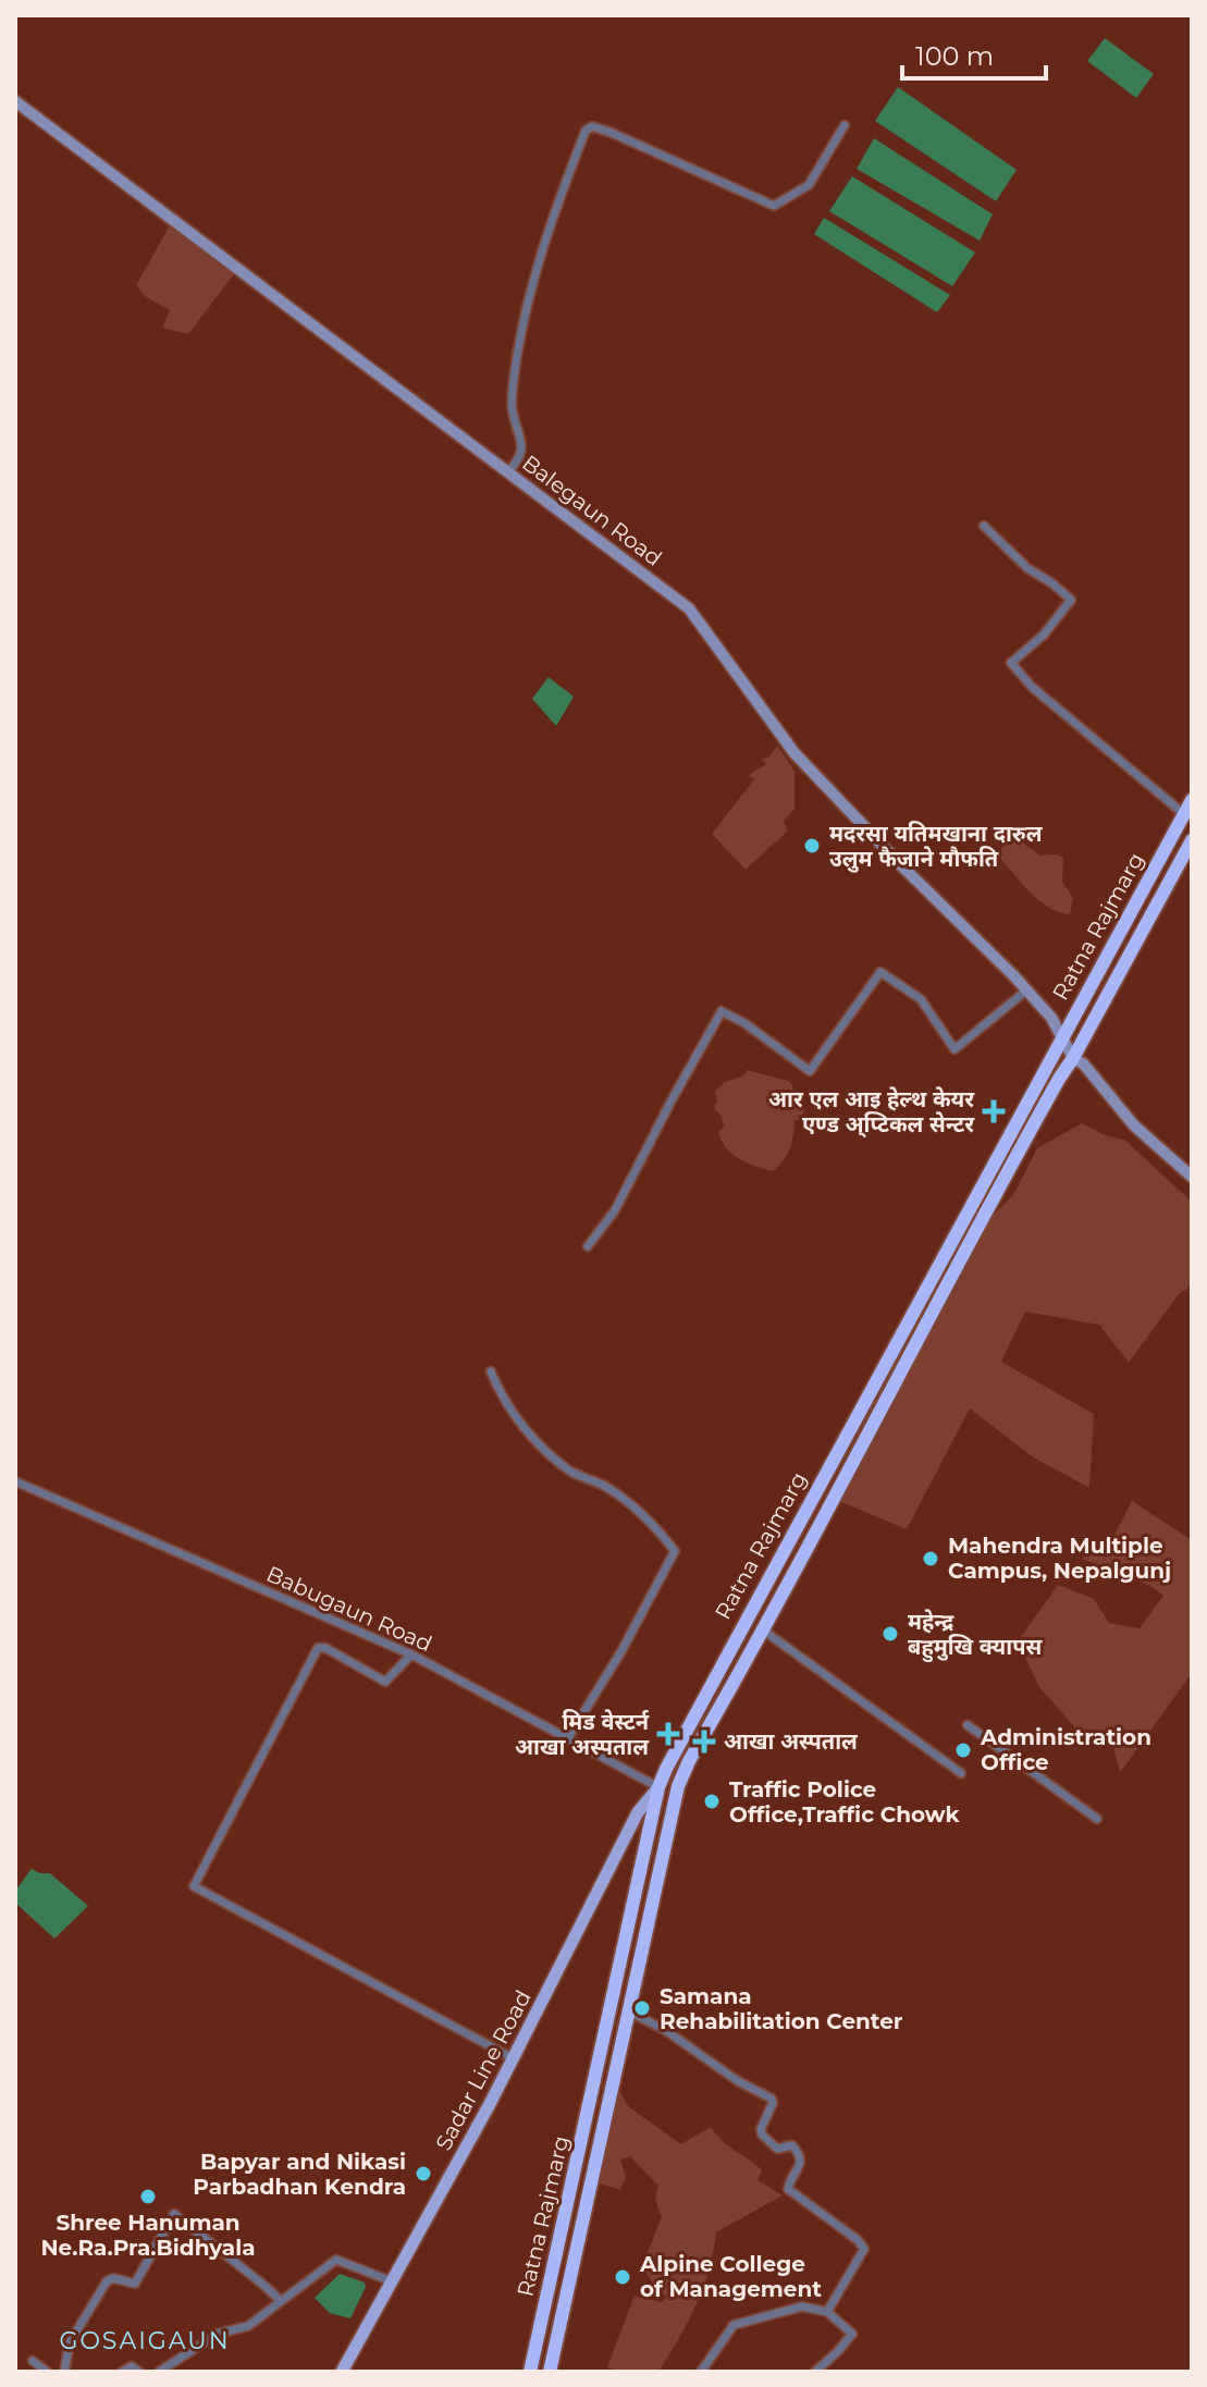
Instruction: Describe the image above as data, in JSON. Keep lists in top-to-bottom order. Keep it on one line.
{"streets":{"highway":["Ratna Rajmarg"],"main road":["Sadar Line Road"],"street":["Balegaun Road","Babugaun Road"]},"crossings":[["Balegaun Road","Ratna Rajmarg"],["Ratna Rajmarg","Babugaun Road"],["Ratna Rajmarg","Sadar Line Road"],["Babugaun Road","Sadar Line Road"]],"districts":["GOSAIGAUN"],"places":{"other":["मदरसा यतिमखाना दारुल उलुम फैजाने माैफति","Mahendra Multiple Campus, Nepalgunj","महेन्द्र बहुमुखि क्यापस","Administration Office","Traffic Police Office,Traffic Chowk","Samana Rehabilitation Center","Bapyar and Nikasi Parbadhan Kendra","Shree Hanuman Ne.Ra.Pra.Bidhyala","Alpine College of Management"],"health":["आर एल आइ हेल्थ केयर एण्ड अ्प्टिकल सेन्टर","मिड वेस्टर्न आखा अस्पताल","आखा अस्पताल"]},"scale_bar":"100 m"}
